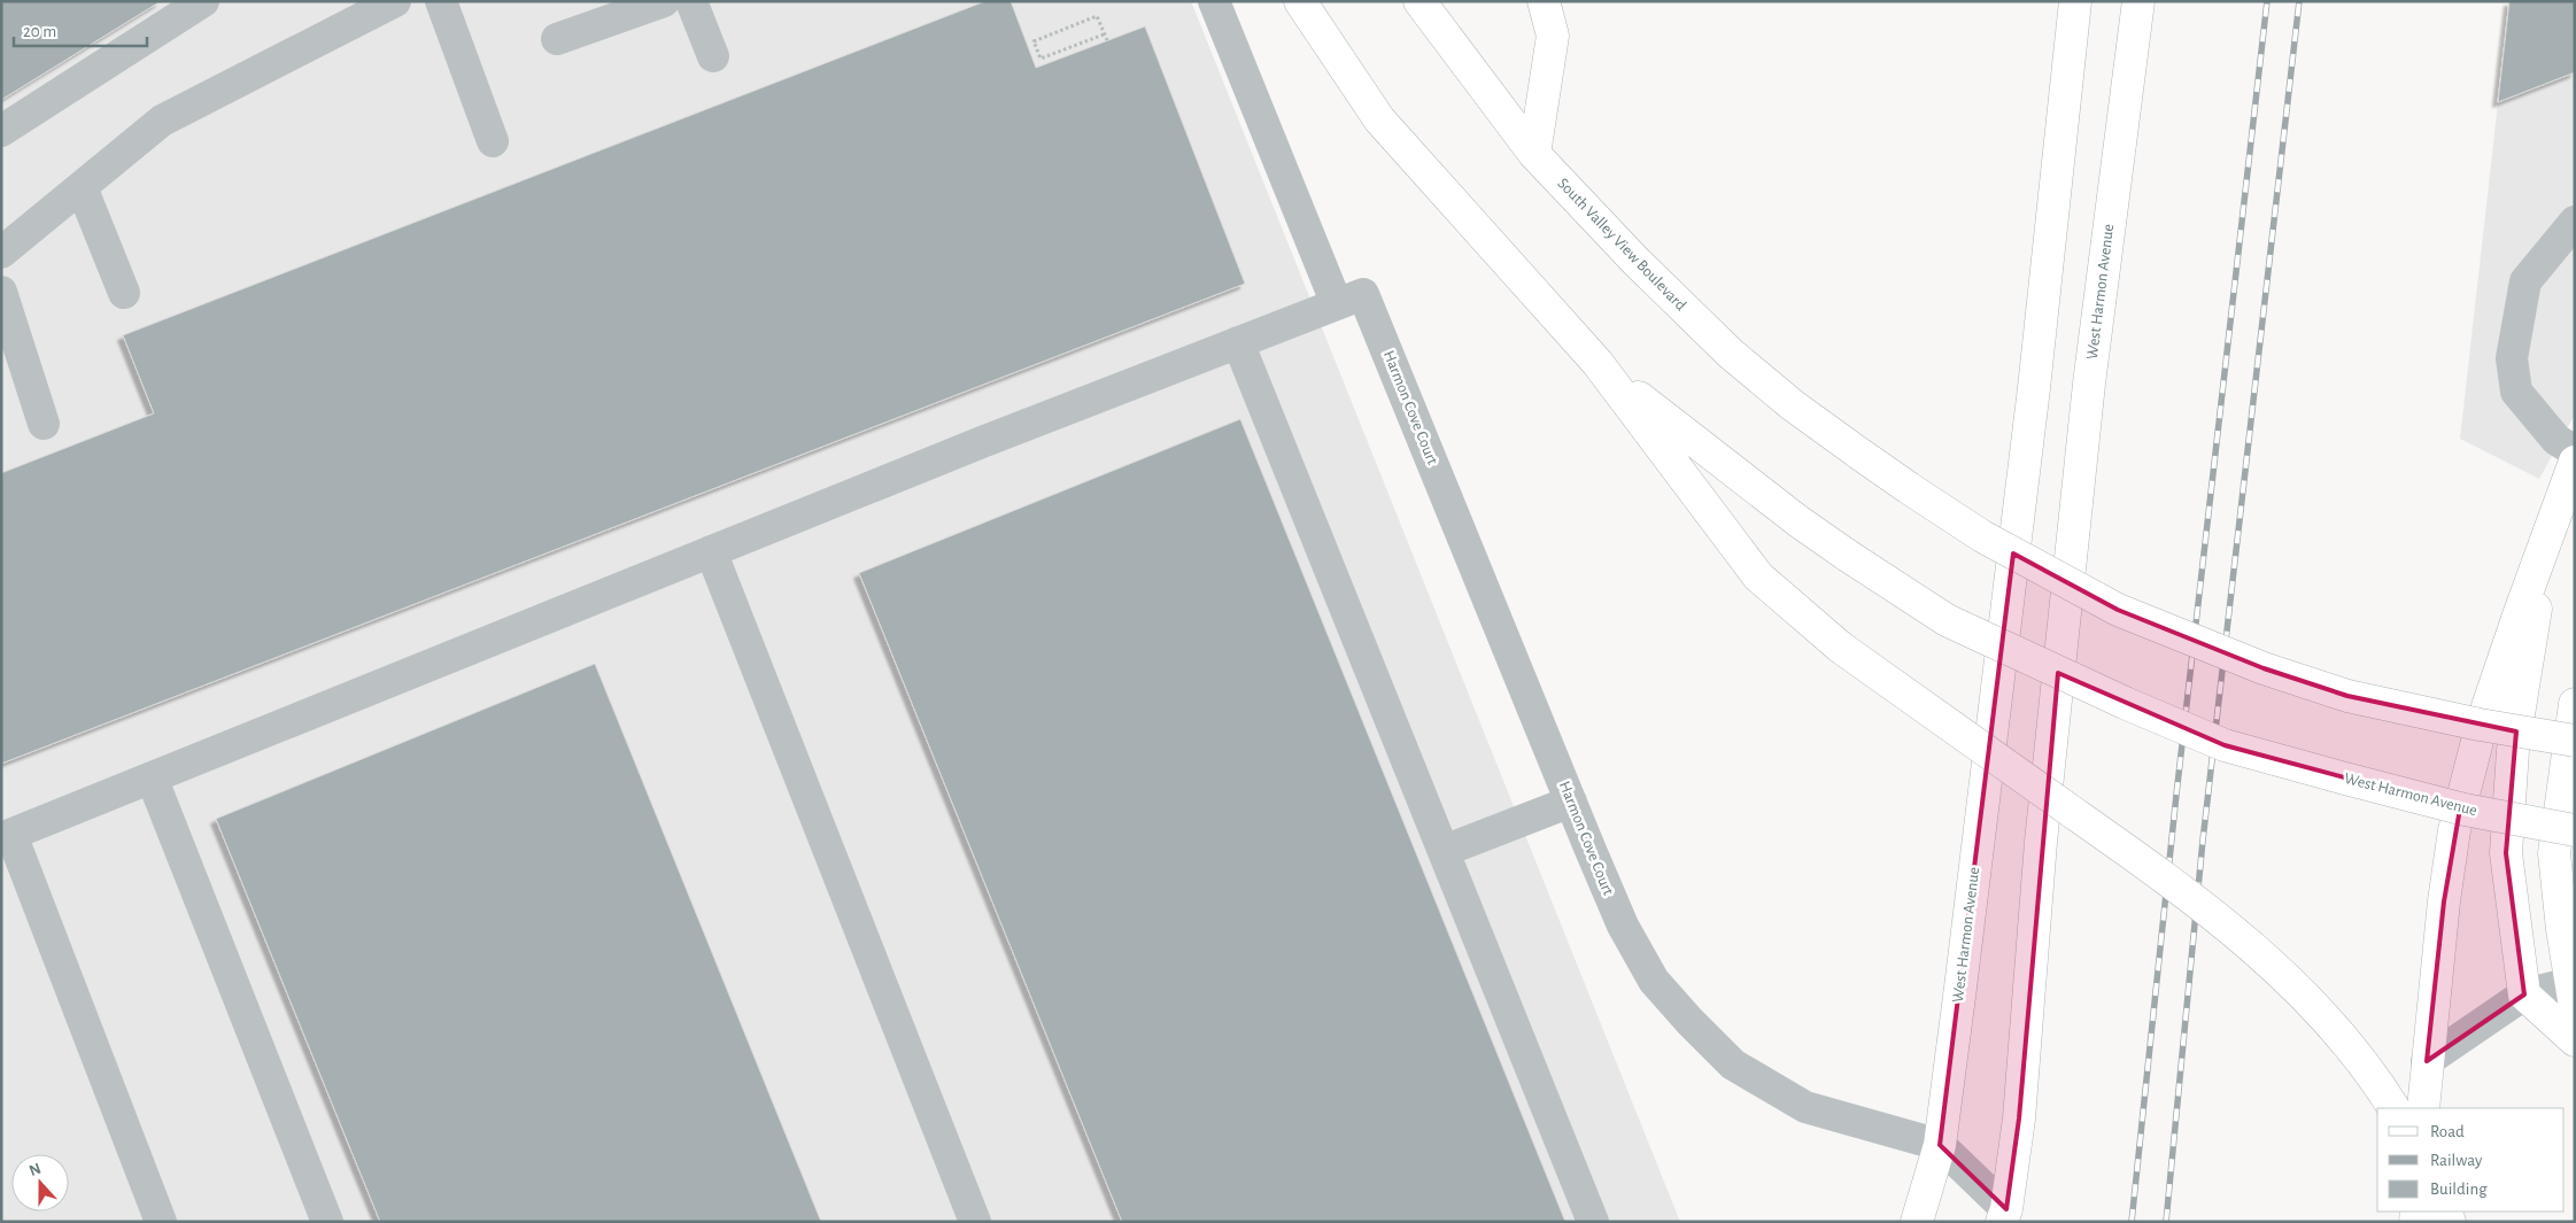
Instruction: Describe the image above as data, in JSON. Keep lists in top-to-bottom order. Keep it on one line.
{"streets":{"main road":["South Valley View Boulevard","West Harmon Avenue"],"street":["Harmon Cove Court"]},"crossings":[["West Harmon Avenue","Harmon Cove Court"]],"legend":["Road","Railway","Building"],"scale_bar":"20 m","north":"top"}
